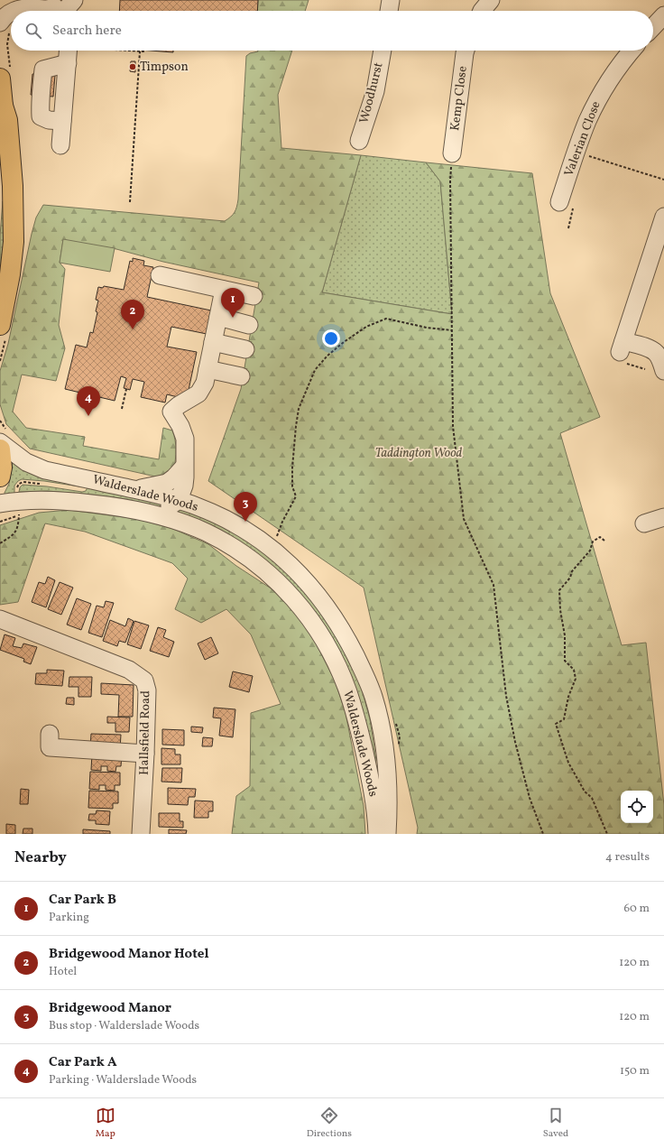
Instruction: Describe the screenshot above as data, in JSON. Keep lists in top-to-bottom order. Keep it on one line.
{"streets":{"street":["Woodhurst","Kemp Close","Valerian Close","Walderslade Woods","Hallsfield Road"]},"parks":["Taddington Wood"],"places":["Timpson"],"page":{"search":"Search here","pins":["1","2","4","3"],"heading":["Nearby","4 results"],"list":[{"mark":"1","name":"Car Park B","note":"Parking","value":"60 m"},{"mark":"2","name":"Bridgewood Manor Hotel","note":"Hotel","value":"120 m"},{"mark":"3","name":"Bridgewood Manor","note":"Bus stop · Walderslade Woods","value":"120 m"},{"mark":"4","name":"Car Park A","note":"Parking · Walderslade Woods","value":"150 m"}],"nav":["Map","Directions","Saved"]}}
